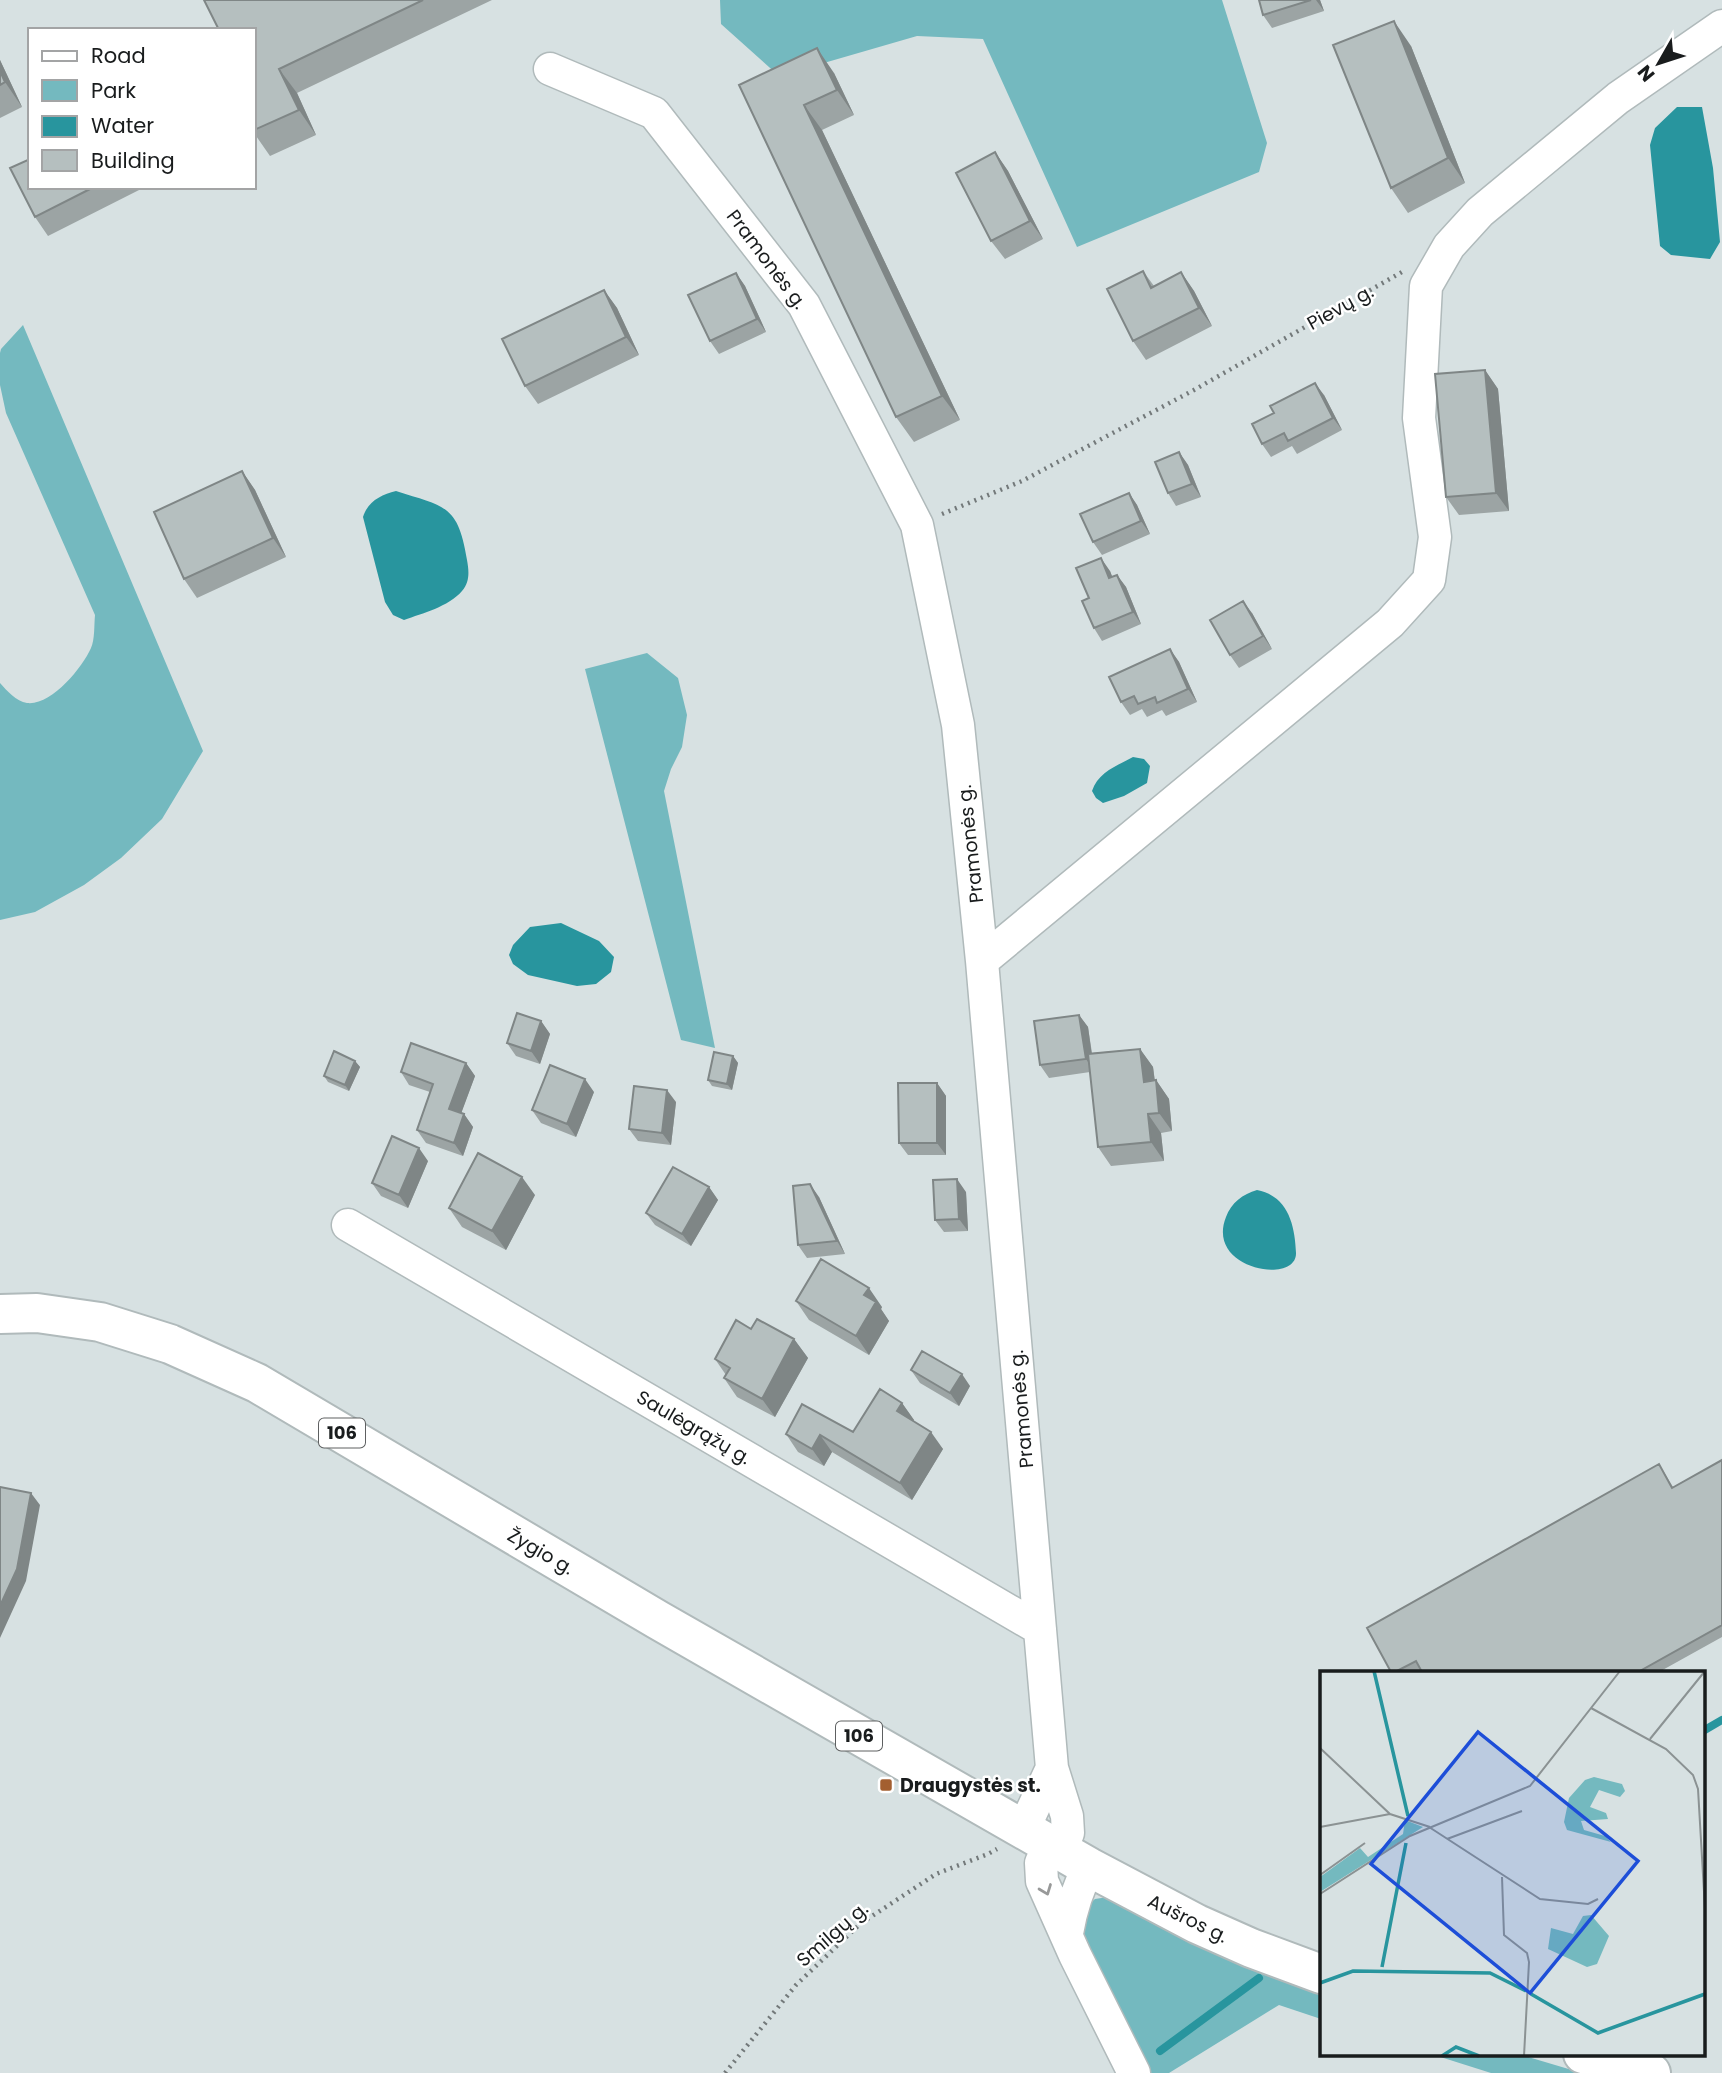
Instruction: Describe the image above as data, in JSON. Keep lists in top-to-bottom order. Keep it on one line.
{"streets":{"main road":["106","Žygio g.","Aušros g."],"street":["Pramonės g.","Saulėgrąžų g."],"path":["Pievų g.","Smilgų g."]},"crossings":[["Pramonės g.","Pievų g."],["Pramonės g.","Saulėgrąžų g."],["Pramonės g.","Žygio g."],["Pramonės g.","Aušros g."],["Pramonės g.","Smilgų g."],["Žygio g.","Aušros g."],["Žygio g.","Smilgų g."],["Aušros g.","Smilgų g."]],"places":{"transit":["Draugystės st."]},"legend":["Road","Park","Water","Building"],"north":"bottom left"}
